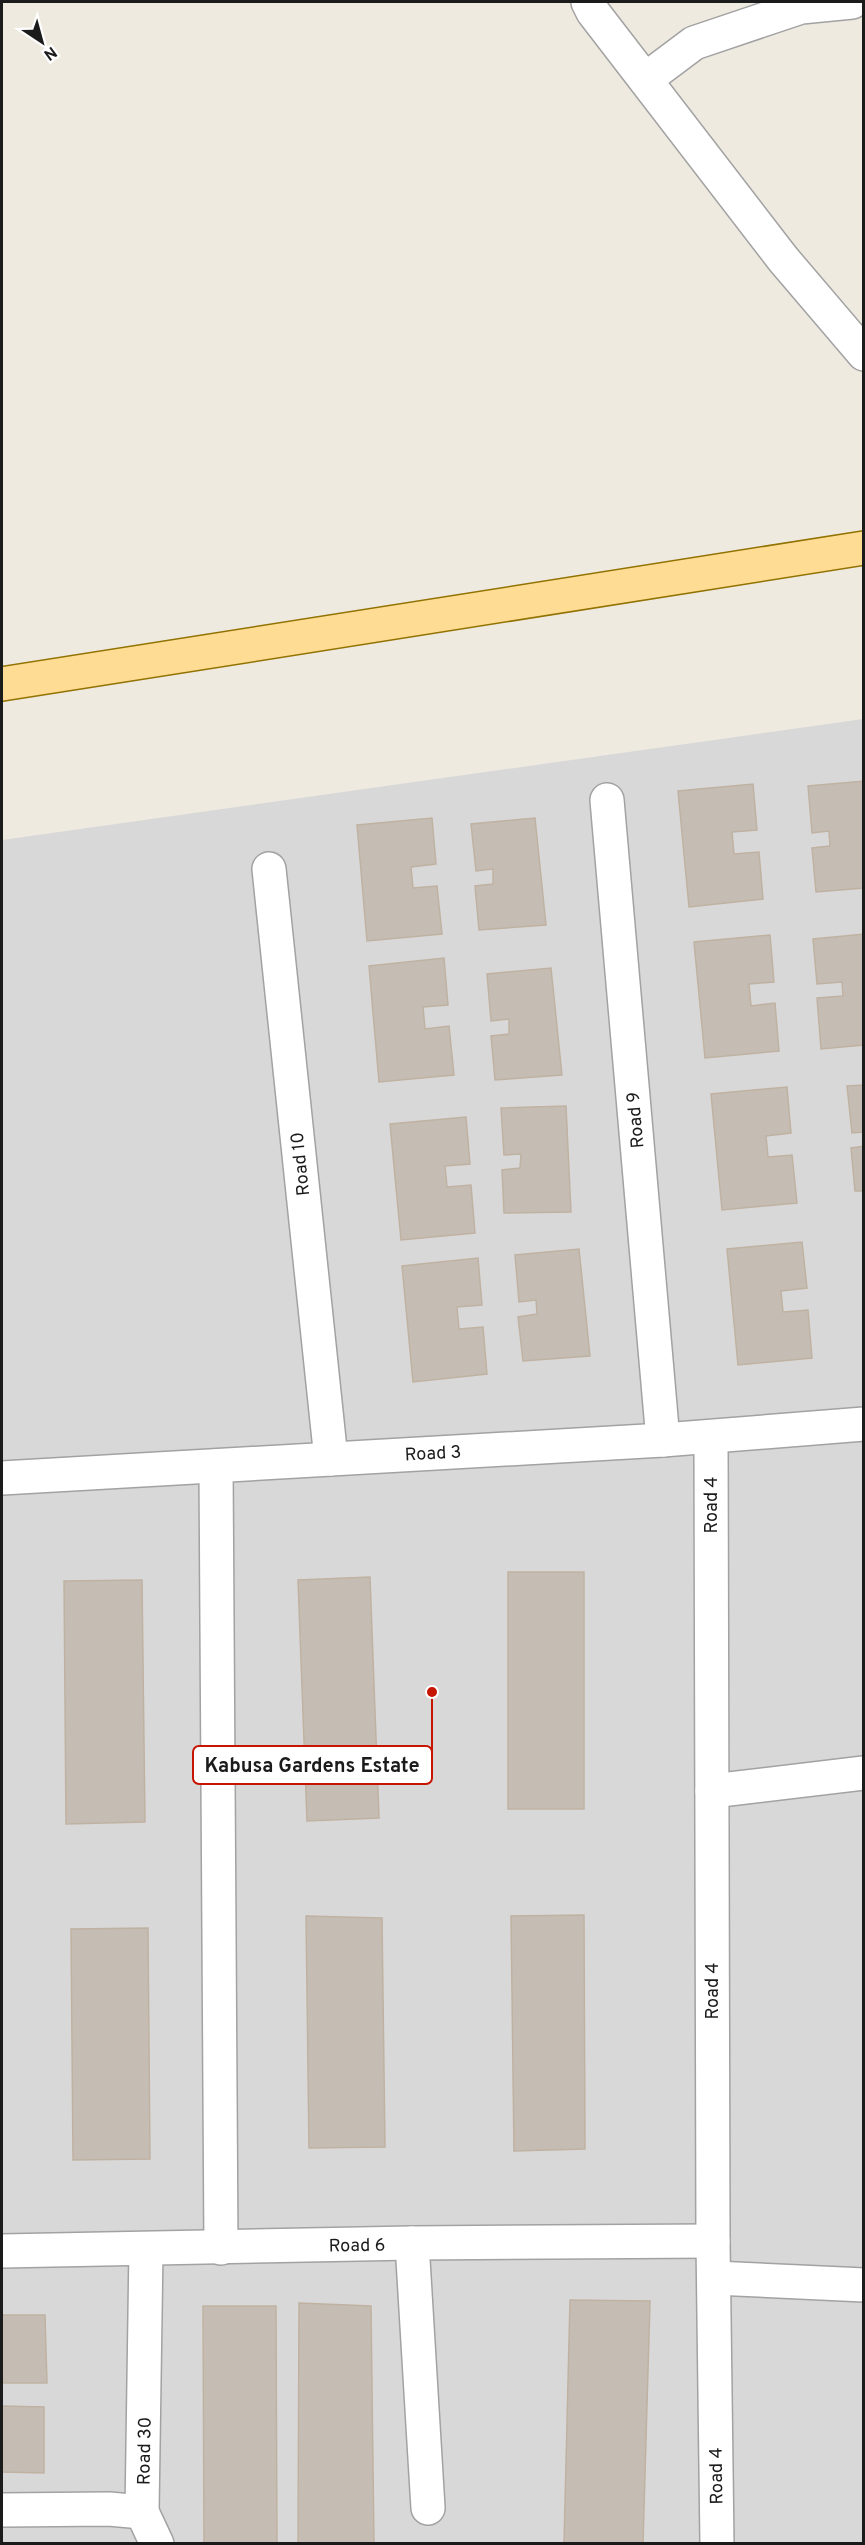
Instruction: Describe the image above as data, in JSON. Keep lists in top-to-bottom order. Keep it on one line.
{"streets":{"street":["Road 9","Road 10","Road 3","Road 4","Road 6","Road 30"]},"crossings":[["Road 9","Road 3"],["Road 10","Road 3"],["Road 3","Road 4"],["Road 4","Road 6"],["Road 6","Road 30"]],"places":["Kabusa Gardens Estate"],"north":"bottom right"}
